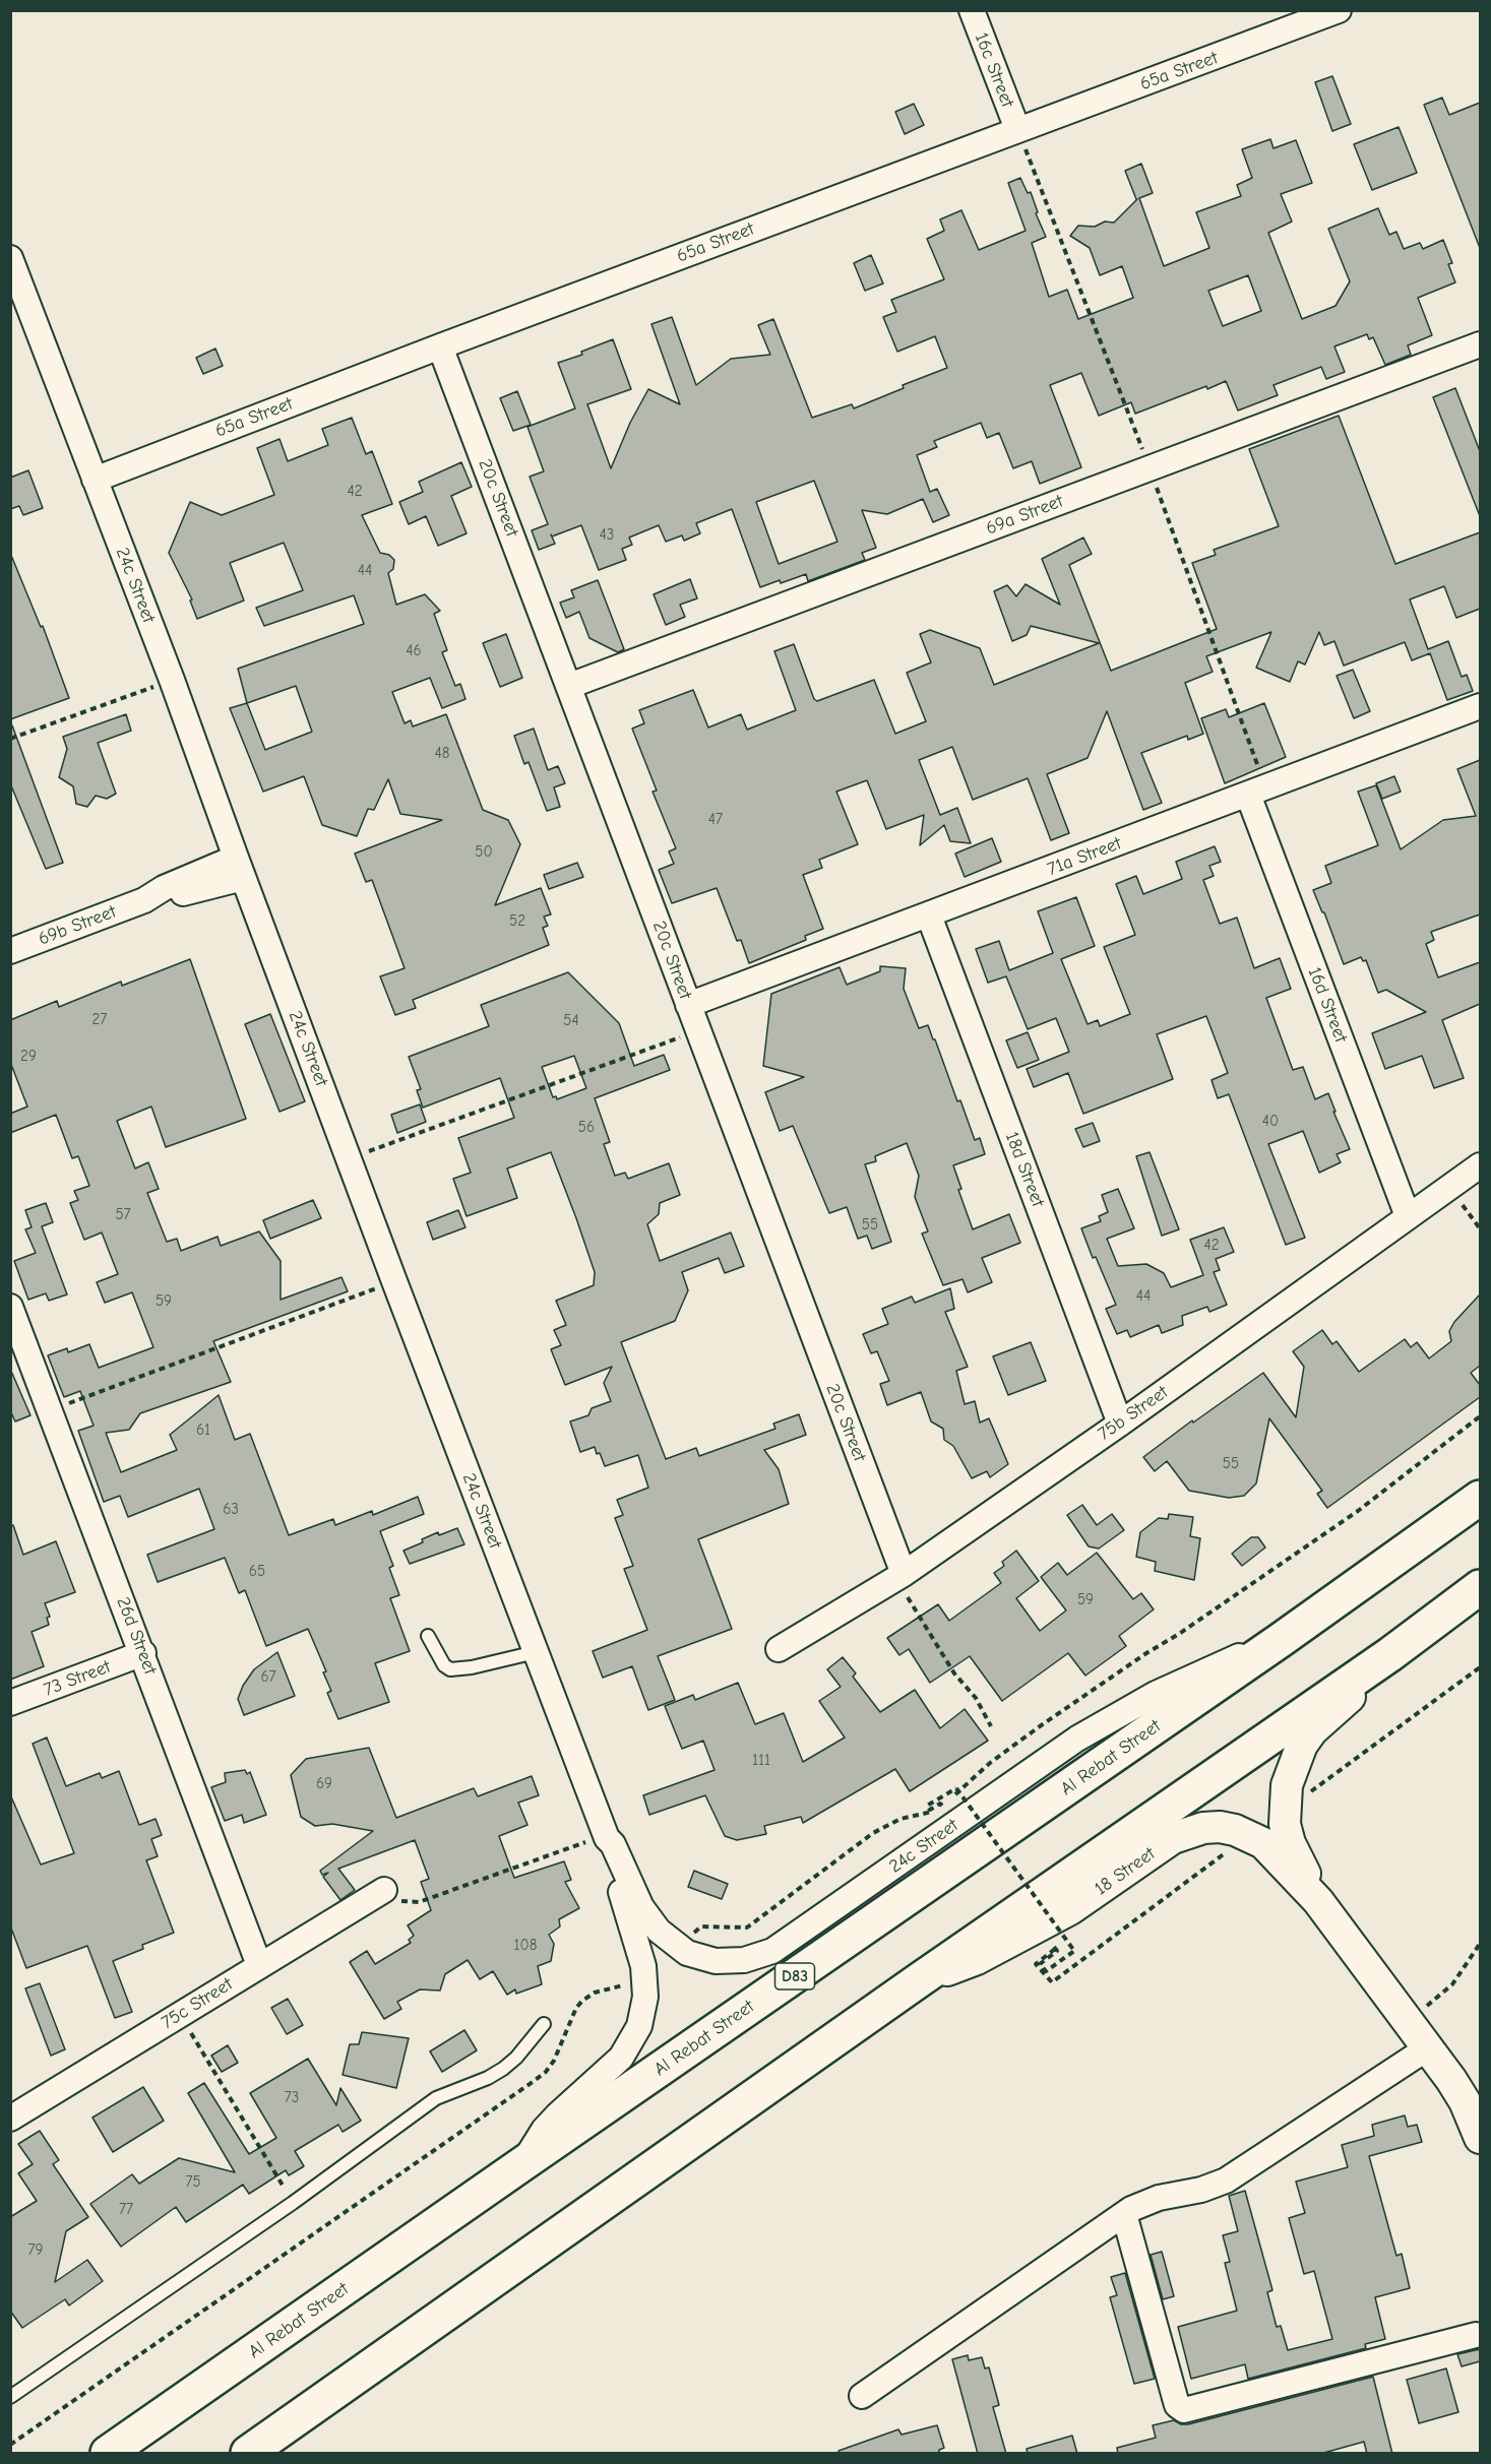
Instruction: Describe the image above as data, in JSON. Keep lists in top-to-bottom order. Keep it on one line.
{"streets":{"highway":["Al Rebat Street","D83"],"street":["16c Street","65a Street","20c Street","69a Street","24c Street","71a Street","69b Street","16d Street","18d Street","75b Street","26d Street","73 Street","18 Street","75c Street"]},"crossings":[["16c Street","65a Street"],["65a Street","20c Street"],["65a Street","24c Street"],["20c Street","69a Street"],["20c Street","71a Street"],["20c Street","75b Street"],["24c Street","69b Street"],["24c Street","Al Rebat Street"],["71a Street","16d Street"],["71a Street","18d Street"],["16d Street","75b Street"],["18d Street","75b Street"],["26d Street","73 Street"],["26d Street","75c Street"]],"house_numbers":["42","43","44","46","48","47","50","52","27","54","29","40","56","57","55","42","44","59","61","55","63","65","59","67","111","69","108","73","75","77","79"]}
